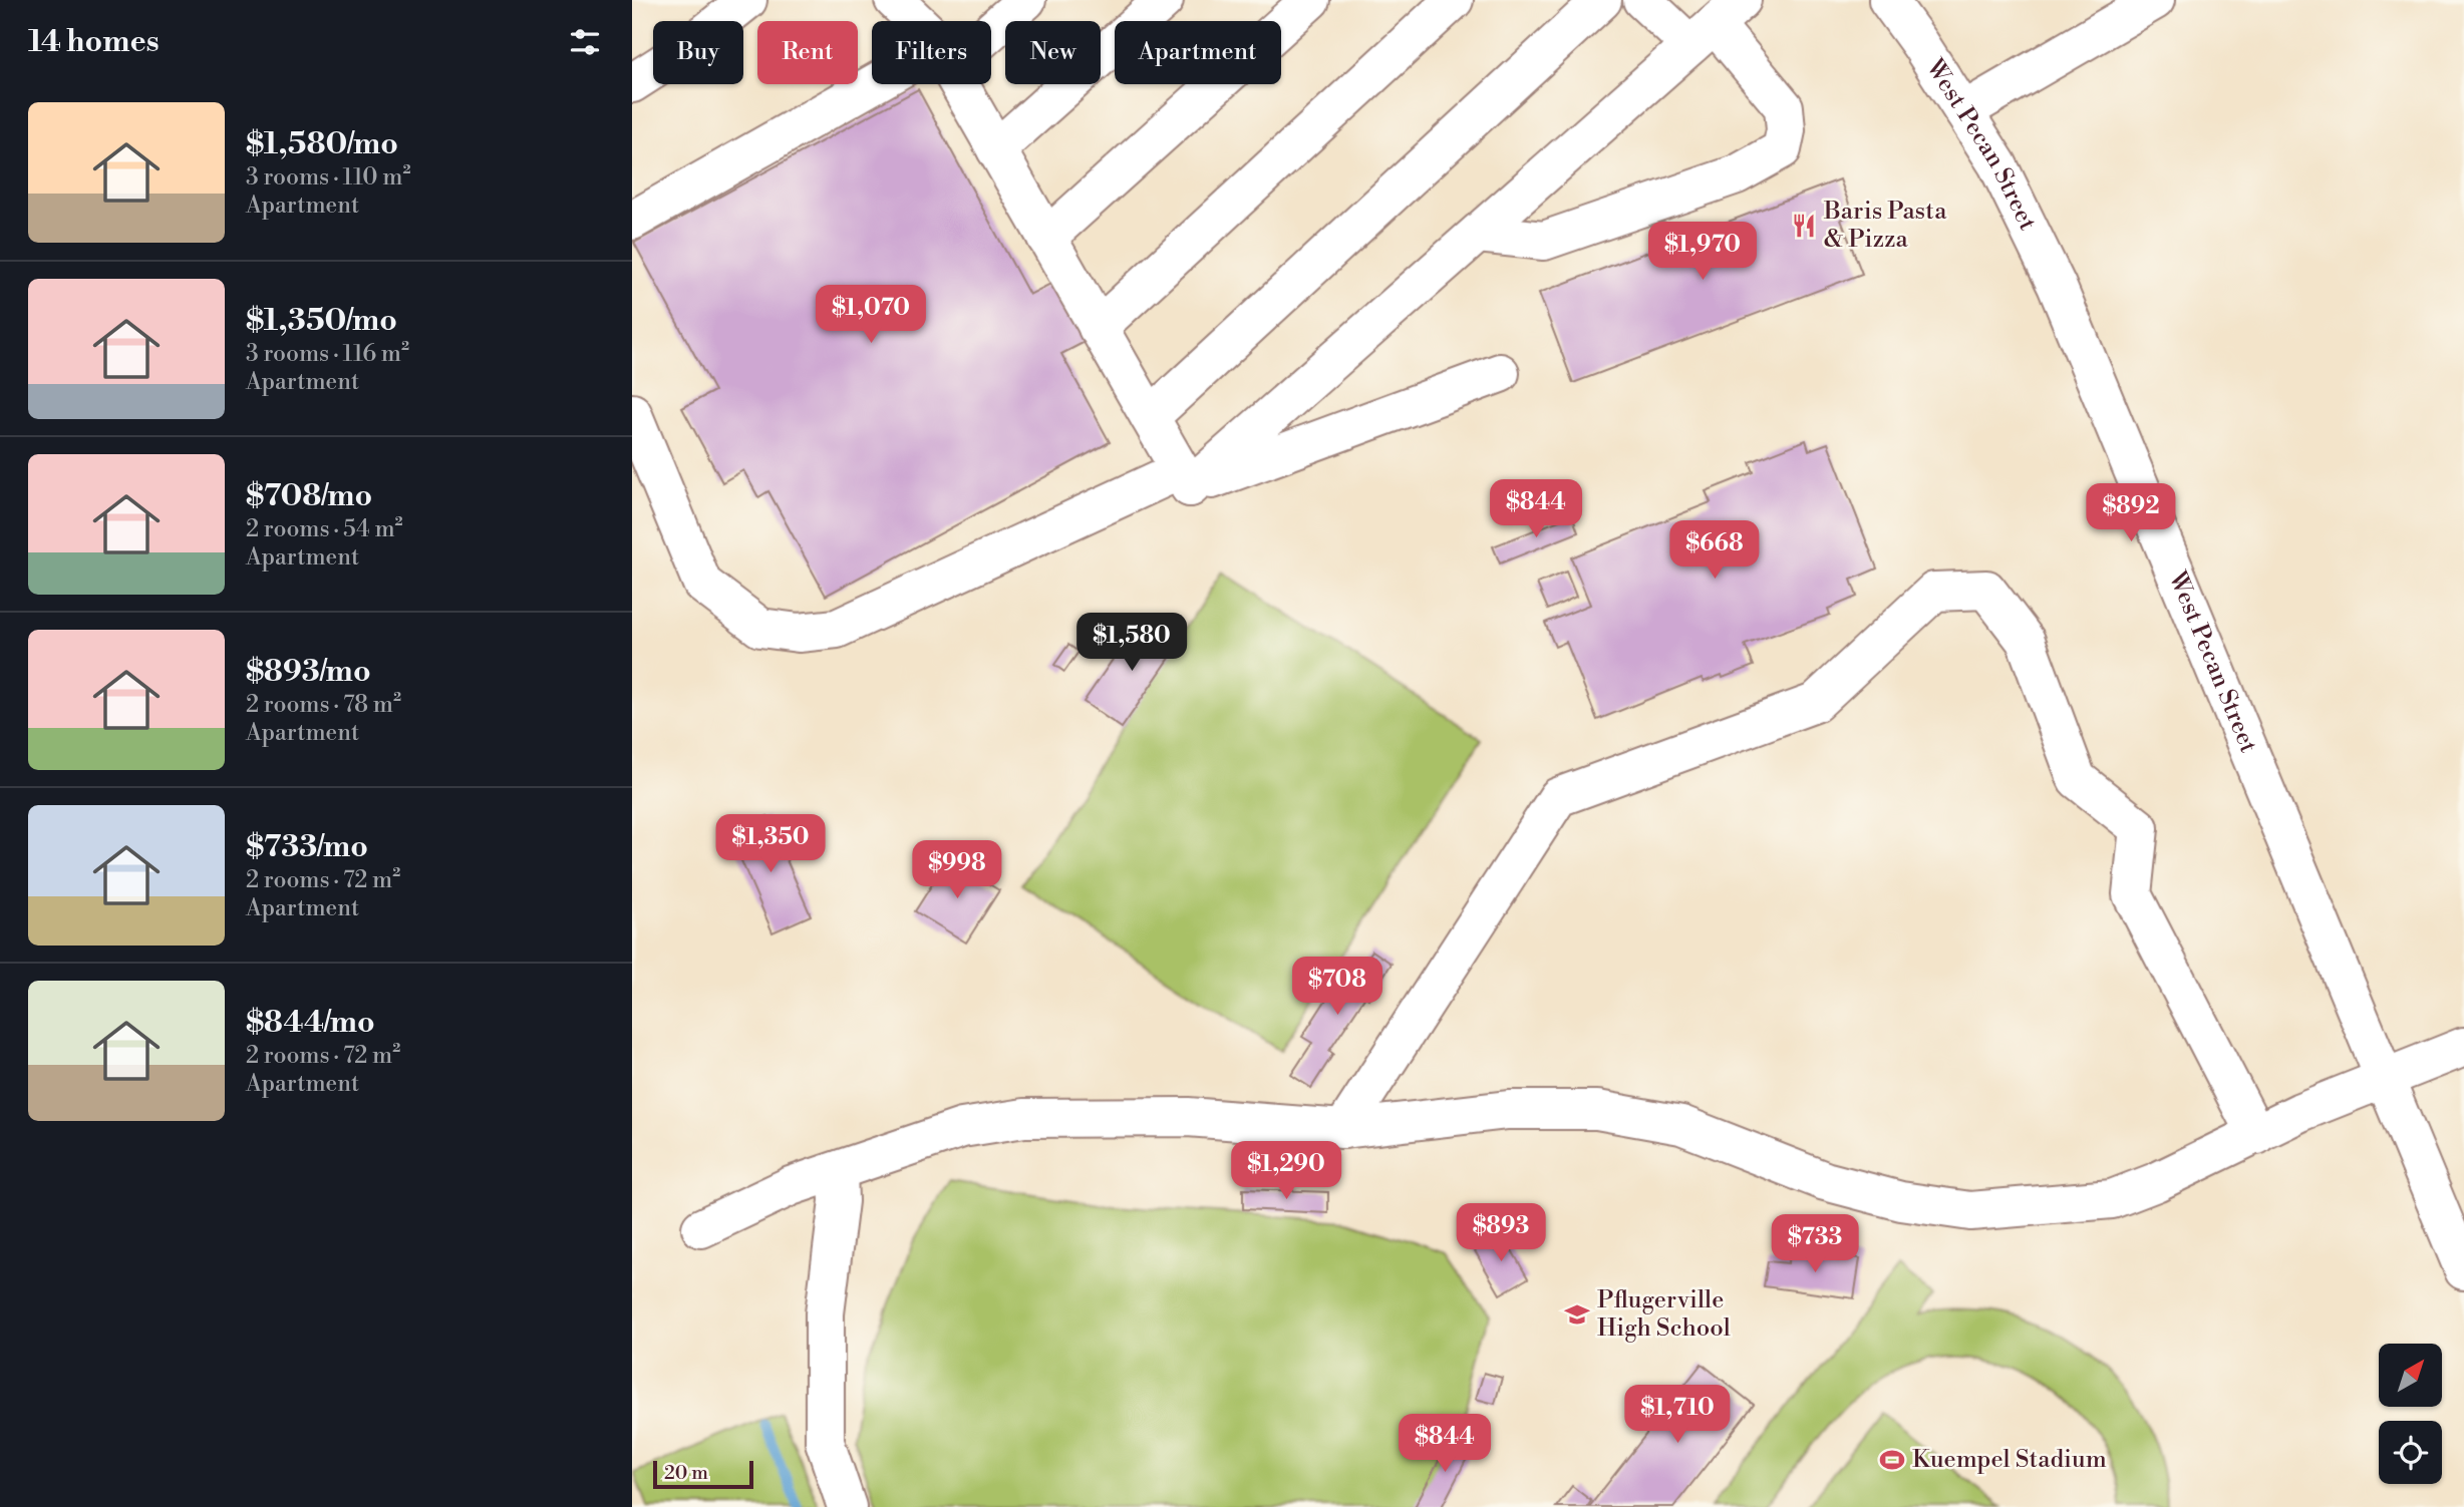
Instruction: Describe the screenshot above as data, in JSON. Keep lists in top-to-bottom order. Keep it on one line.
{"streets":{"main road":["West Pecan Street"]},"places":{"restaurant":["Baris Pasta & Pizza"],"school or university":["Pflugerville High School"],"sports":["Kuempel Stadium"]},"scale_bar":"20 m","north":"top right","page":{"heading":"14 homes","chip":["Buy","Rent","Filters","New","Apartment"],"list":[{"name":"$1,580/mo","note":"3 rooms · 110 m² · Apartment"},{"name":"$1,350/mo","note":"3 rooms · 116 m² · Apartment"},{"name":"$708/mo","note":"2 rooms · 54 m² · Apartment"},{"name":"$893/mo","note":"2 rooms · 78 m² · Apartment"},{"name":"$733/mo","note":"2 rooms · 72 m² · Apartment"},{"name":"$844/mo","note":"2 rooms · 72 m² · Apartment"}],"price":["$1,970","$1,070","$844","$892","$668","$1,580","$1,350","$998","$708","$1,290","$893","$733","$1,710","$844"],"scale":"20 m"}}
